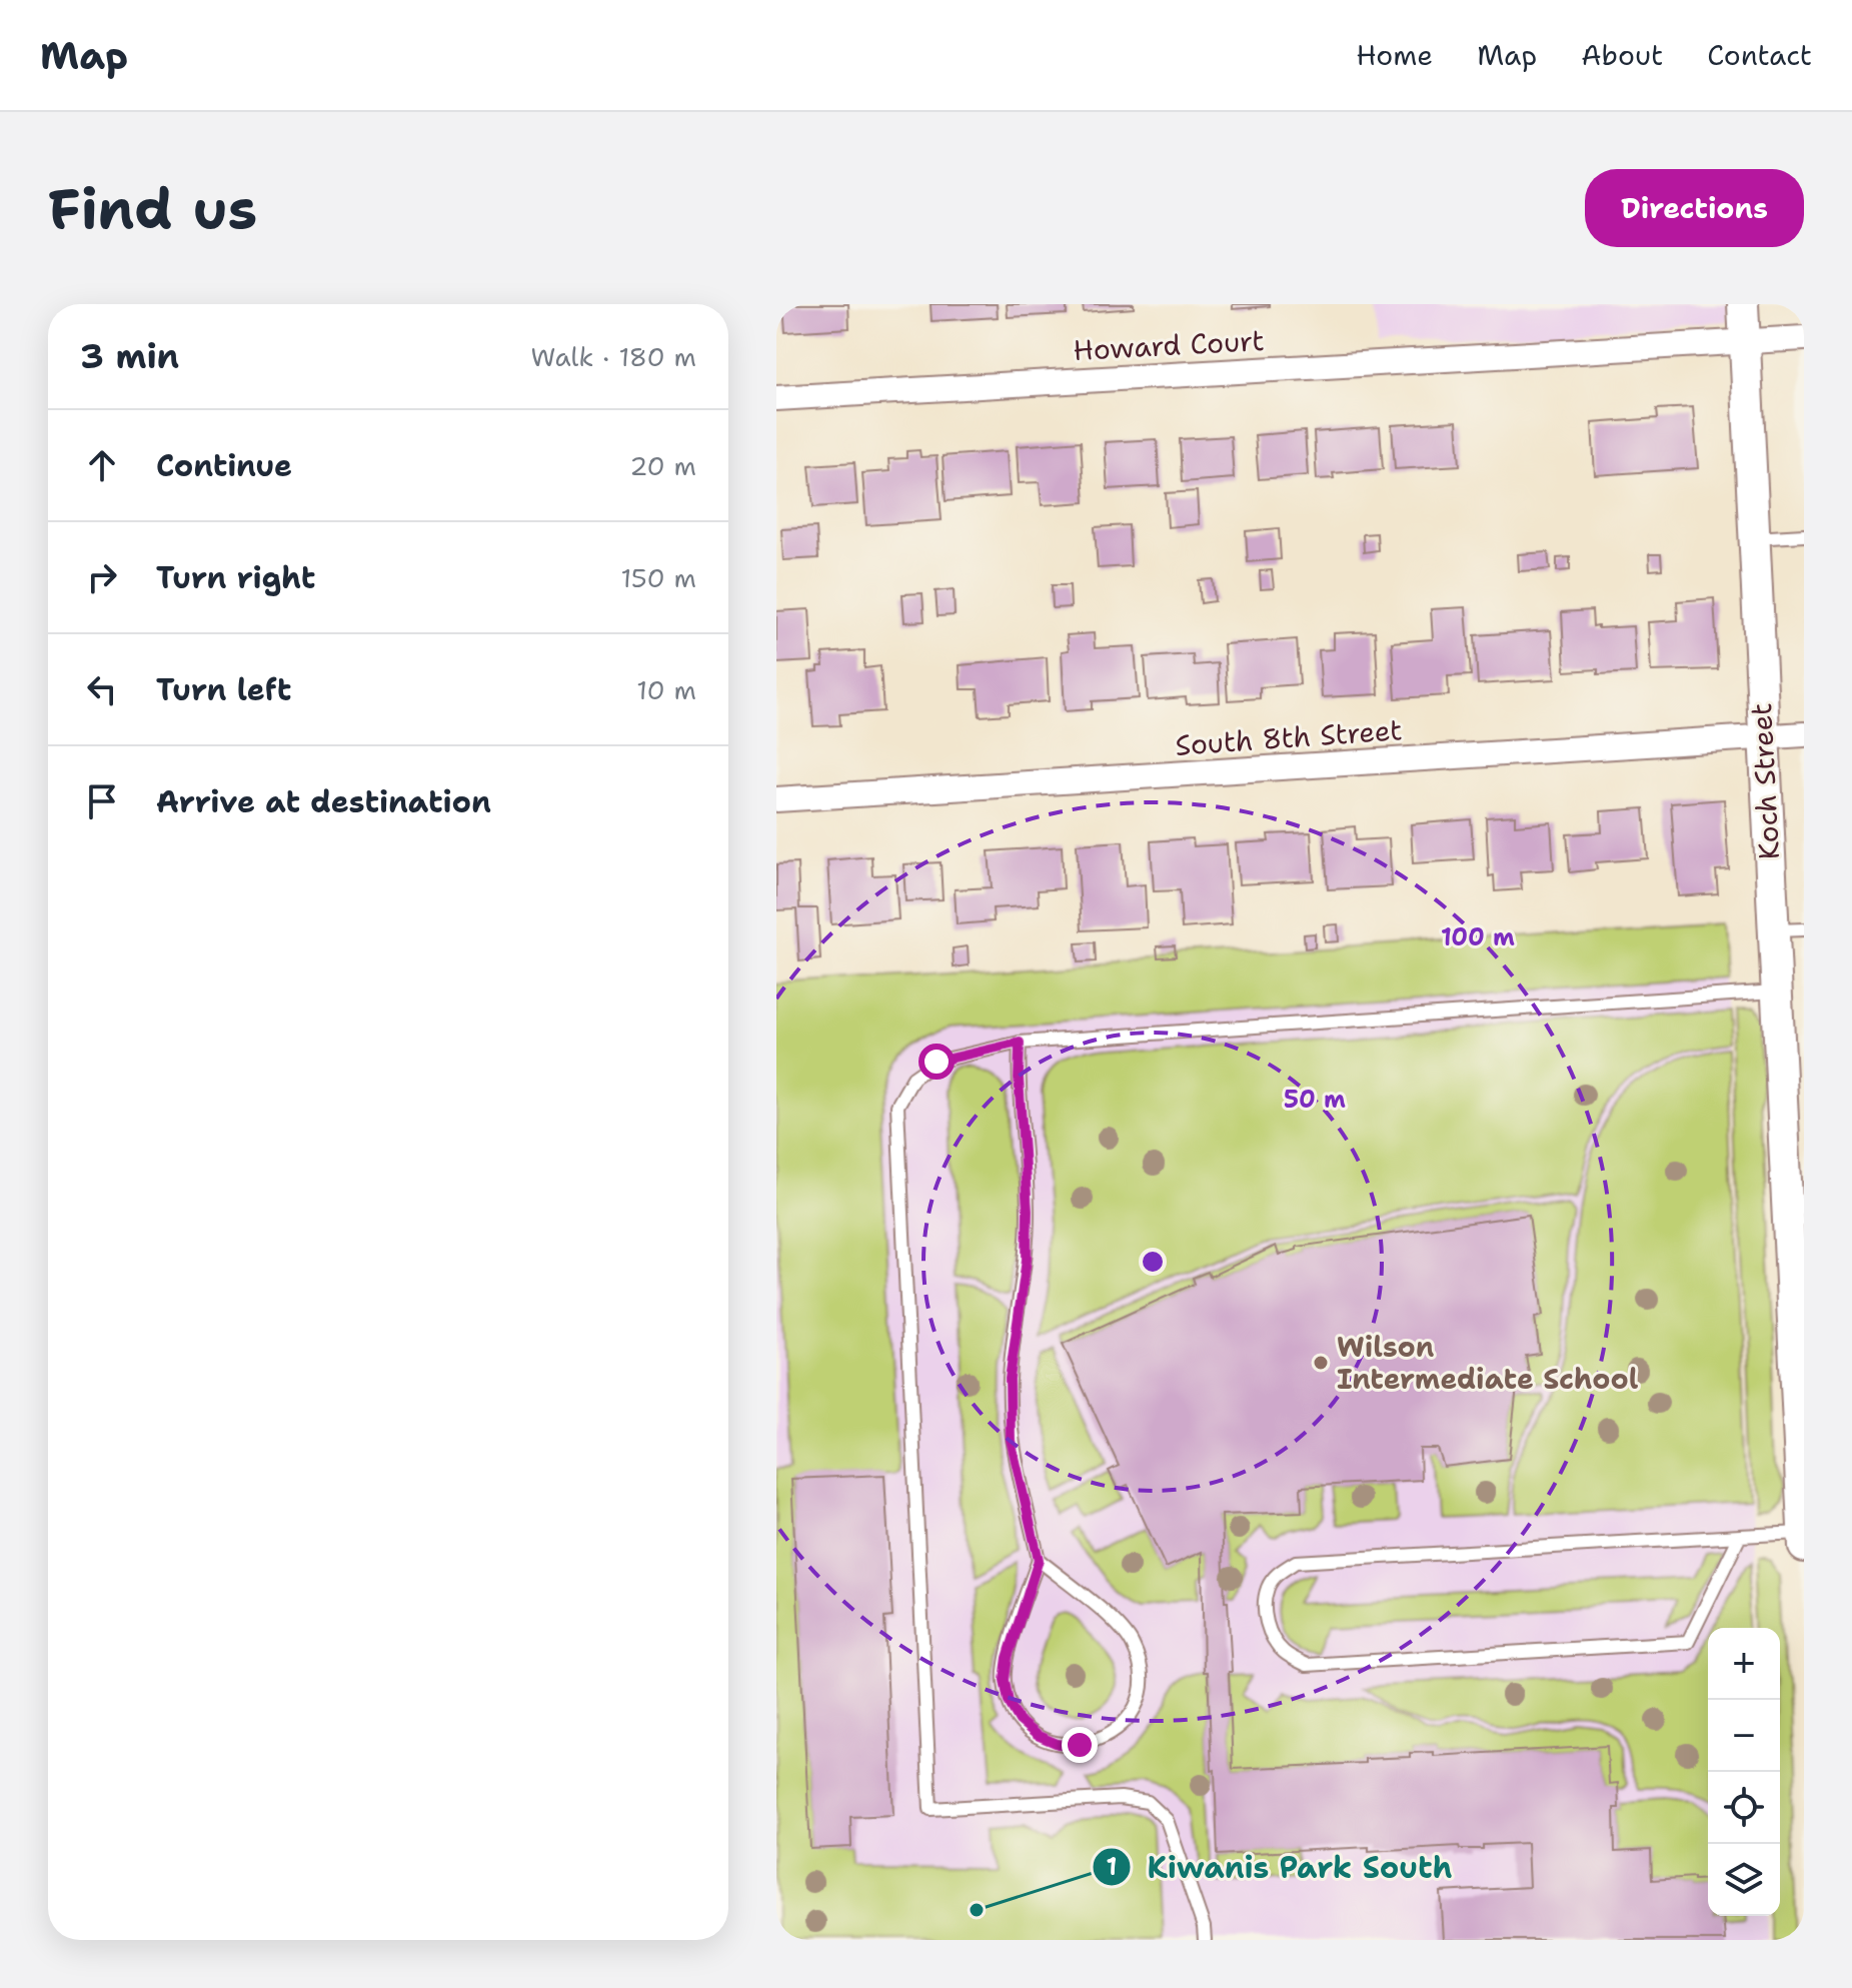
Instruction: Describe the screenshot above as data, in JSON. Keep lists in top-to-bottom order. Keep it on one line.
{"streets":{"street":["Howard Court","South 8th Street","Koch Street"]},"crossings":[["Howard Court","Koch Street"],["South 8th Street","Koch Street"]],"places":["Wilson Intermediate School","Kiwanis Park South"],"page":{"header":"Map","nav":["Home","Map","About","Contact"],"buttons":"Directions","title":"Find us","heading":["3 min","Walk · 180 m"],"list":[["Continue","20 m"],["Turn right","150 m"],["Turn left","10 m"],"Arrive at destination"],"map_buttons":["+","−"]},"rings":["100 m","50 m"]}
